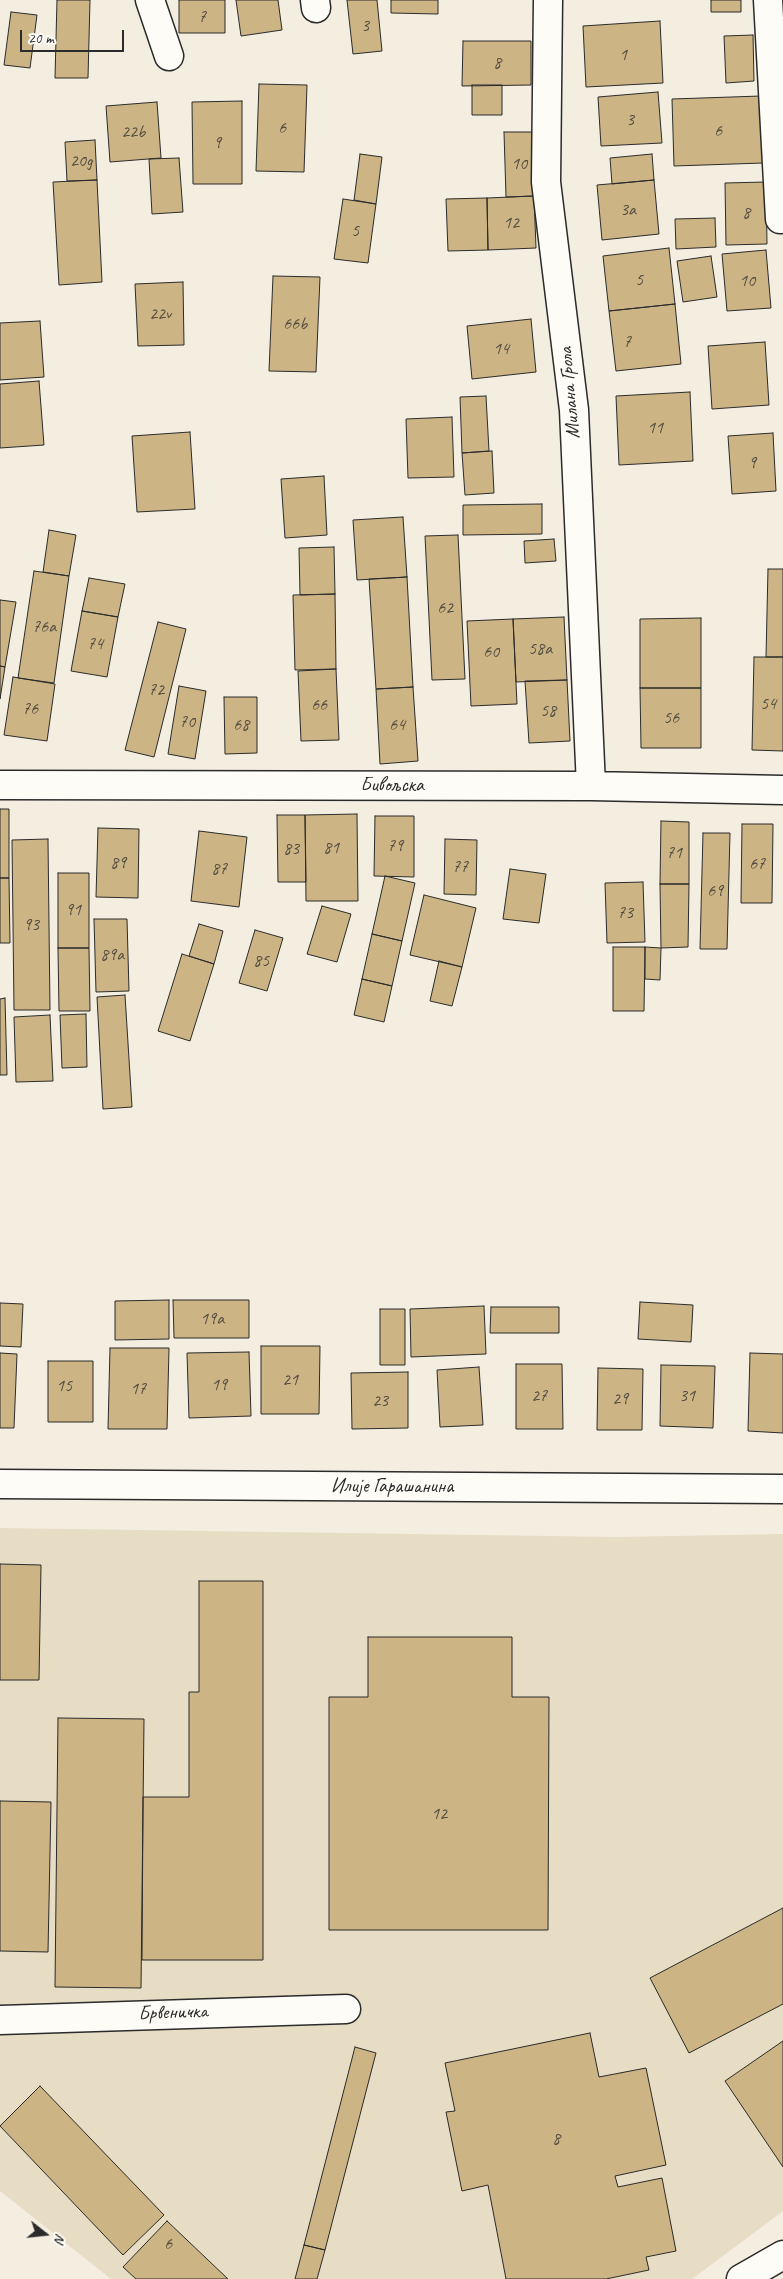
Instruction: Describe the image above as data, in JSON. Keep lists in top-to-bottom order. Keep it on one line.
{"streets":{"street":["Милана Грола","Бивољска","Илије Гарашанина","Брвеничка"]},"crossings":[["Милана Грола","Бивољска"]],"house_numbers":["7","3","1","8","3","6","6","22b","9","20g","10","3a","8","12","5","5","10","22v","66b","7","14","11","9","62","76a","74","58a","60","72","54","66","76","58","56","70","68","64","79","81","83","71","89","67","77","87","69","91","73","93","89a","85","19a","21","19","15","17","27","31","29","23","12","8","6"],"scale_bar":"20 m","north":"right"}
